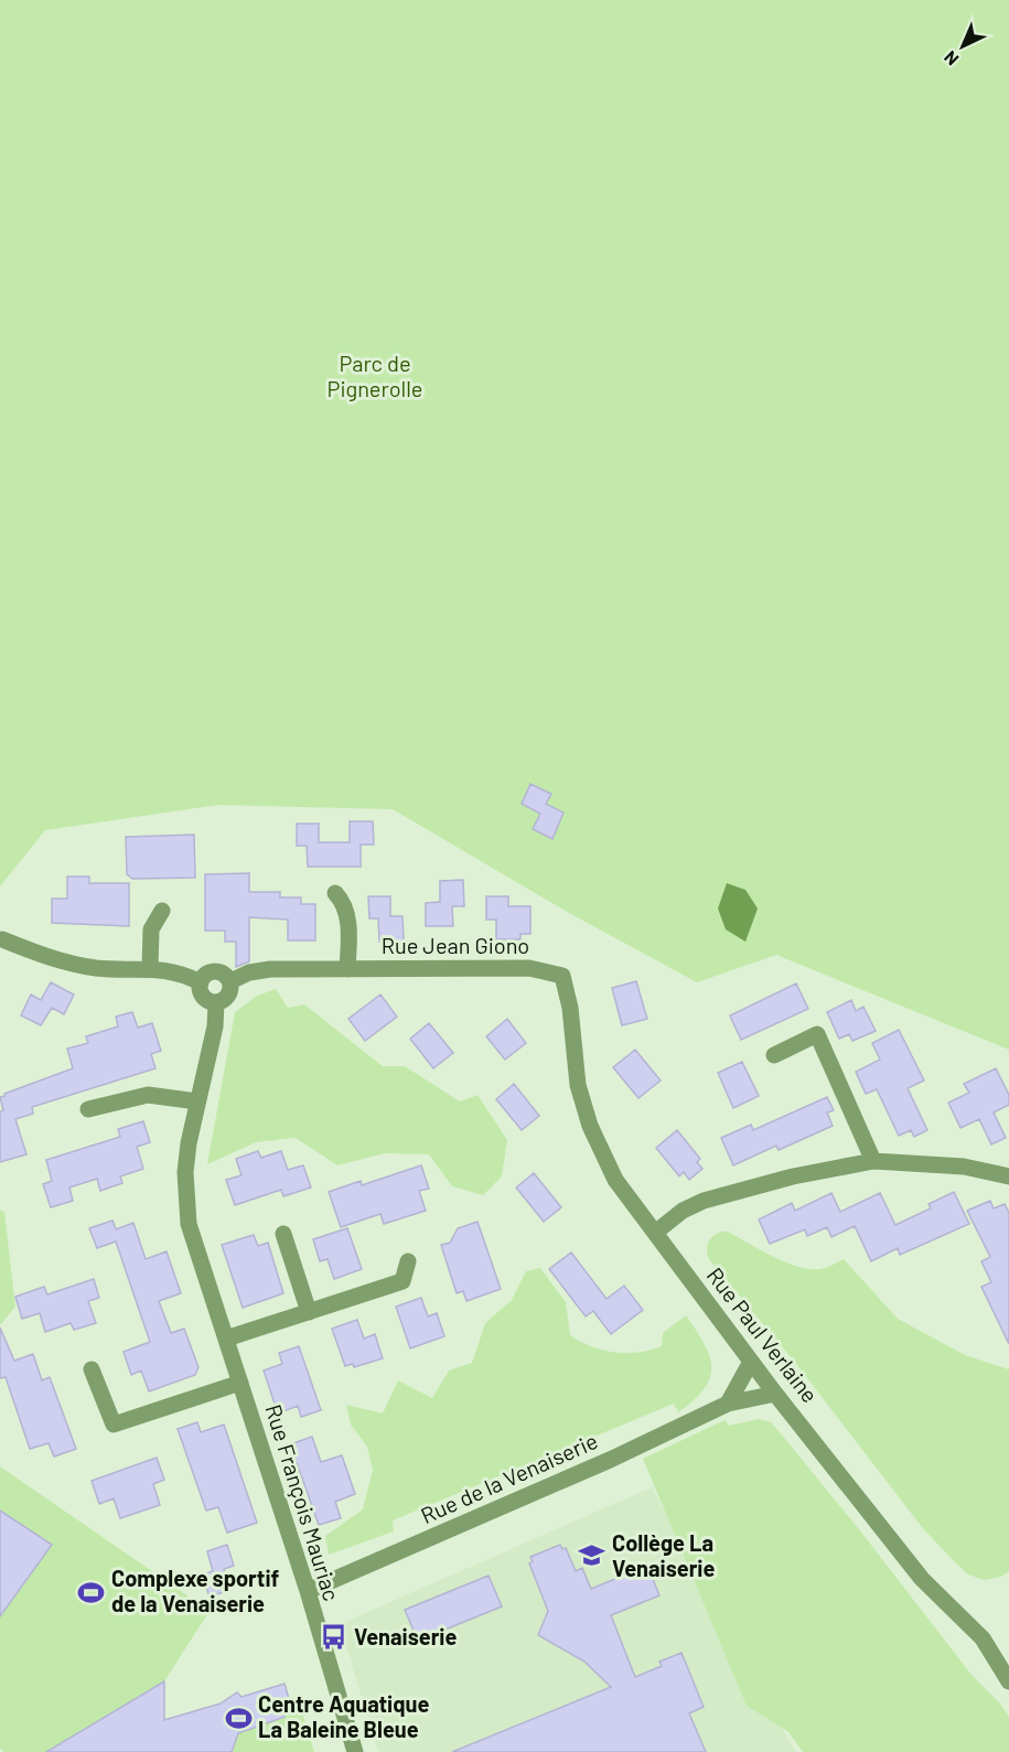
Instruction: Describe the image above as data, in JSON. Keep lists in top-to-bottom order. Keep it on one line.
{"streets":{"street":["Rue Jean Giono","Rue Paul Verlaine","Rue de la Venaiserie","Rue François Mauriac"]},"crossings":[["Rue Jean Giono","Rue Paul Verlaine"],["Rue Jean Giono","Rue François Mauriac"],["Rue Paul Verlaine","Rue de la Venaiserie"],["Rue de la Venaiserie","Rue François Mauriac"]],"parks":["Parc de Pignerolle"],"places":{"school or university":["Collège La Venaiserie"],"sports":["Complexe sportif de la Venaiserie","Centre Aquatique La Baleine Bleue"],"bus stop":["Venaiserie"]},"north":"bottom left"}
